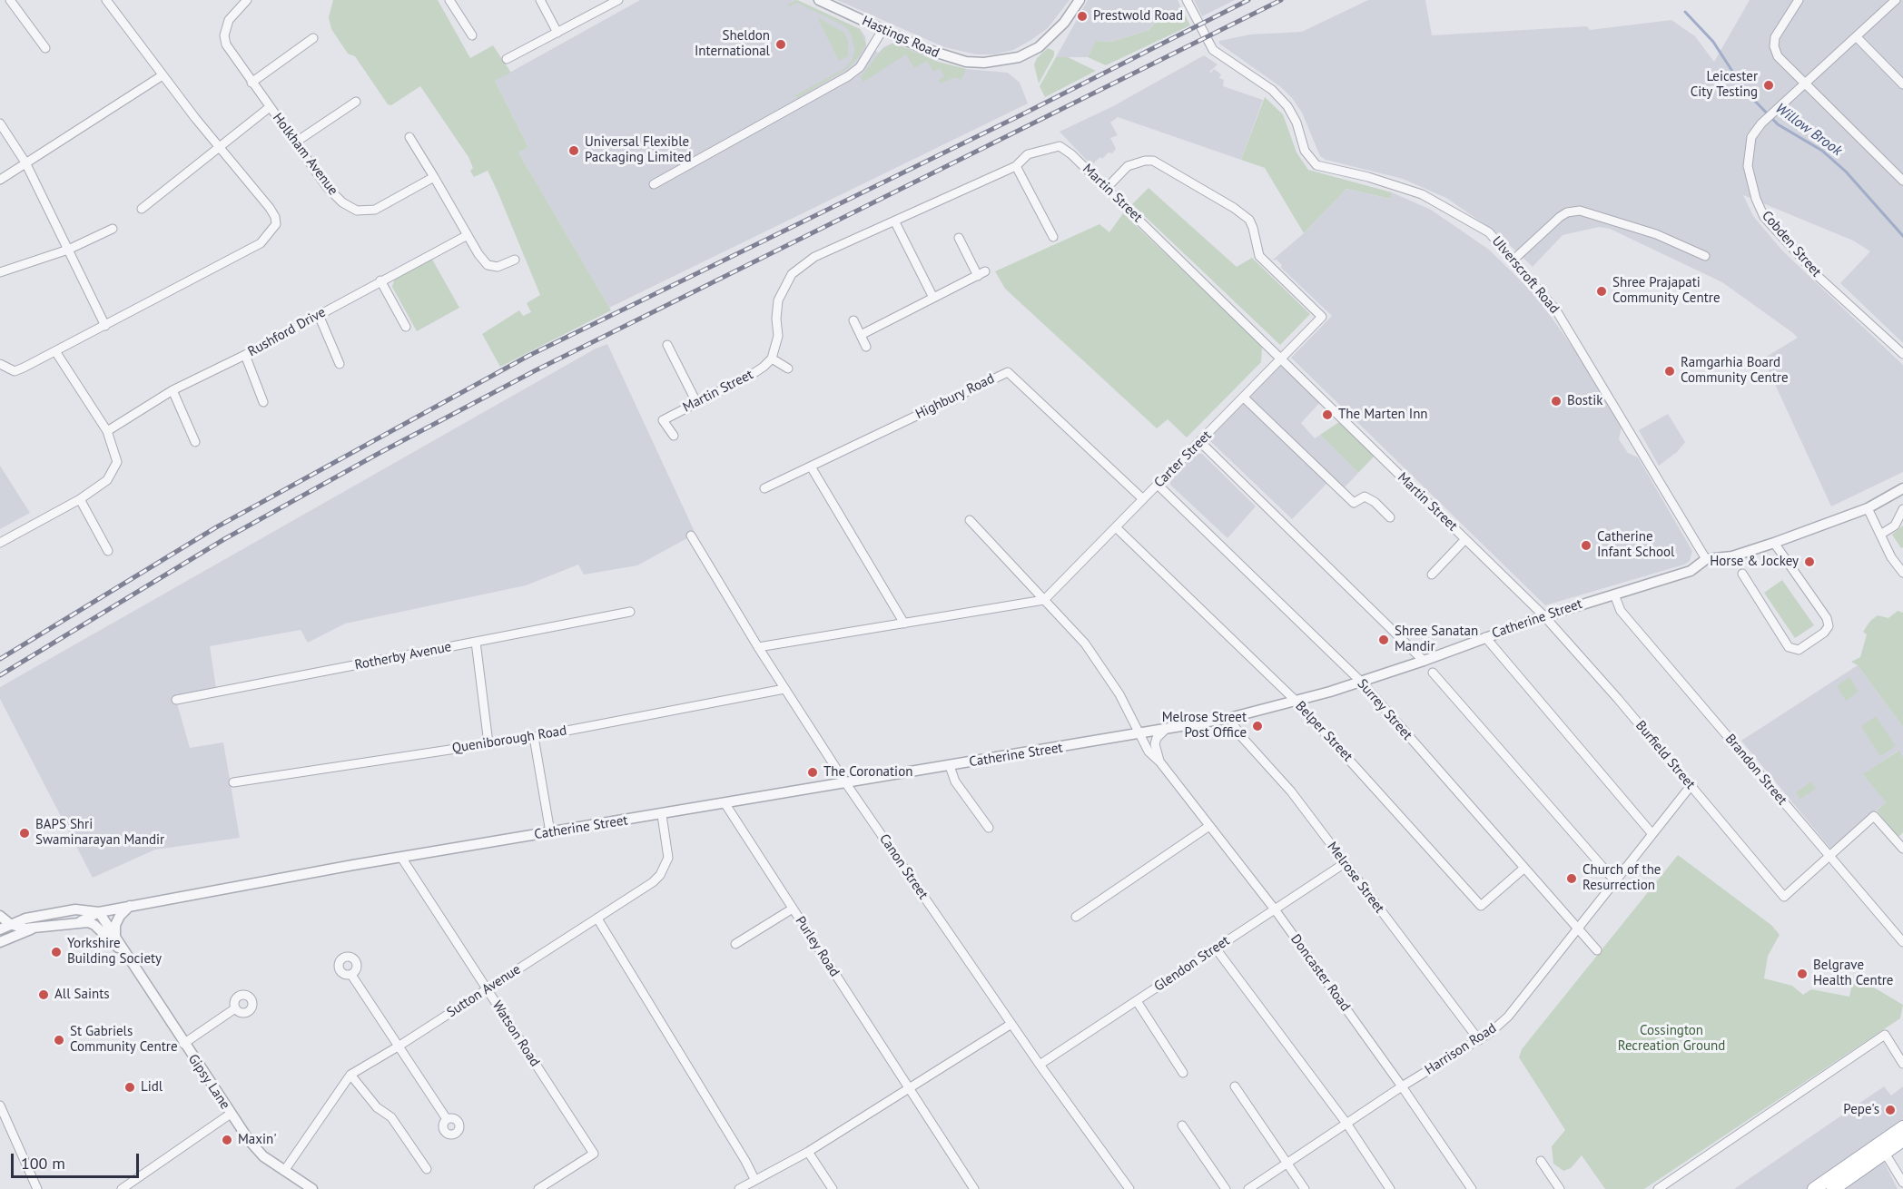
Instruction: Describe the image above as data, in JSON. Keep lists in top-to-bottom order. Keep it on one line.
{"streets":{"street":["Hastings Road","Holkham Avenue","Martin Street","Cobden Street","Ulverscroft Road","Rushford Drive","Highbury Road","Carter Street","Catherine Street","Rotherby Avenue","Surrey Street","Belper Street","Queniborough Road","Burfield Street","Brandon Street","Canon Street","Melrose Street","Purley Road","Glendon Street","Doncaster Road","Sutton Avenue","Watson Road","Harrison Road","Gipsy Lane"]},"crossings":[["Martin Street","Carter Street"],["Martin Street","Catherine Street"],["Martin Street","Burfield Street"],["Ulverscroft Road","Catherine Street"],["Highbury Road","Carter Street"],["Carter Street","Surrey Street"],["Carter Street","Belper Street"],["Carter Street","Doncaster Road"],["Catherine Street","Surrey Street"],["Catherine Street","Belper Street"],["Catherine Street","Burfield Street"],["Catherine Street","Brandon Street"],["Catherine Street","Canon Street"],["Catherine Street","Melrose Street"],["Catherine Street","Purley Road"],["Catherine Street","Doncaster Road"],["Catherine Street","Sutton Avenue"],["Catherine Street","Watson Road"],["Catherine Street","Gipsy Lane"],["Surrey Street","Belper Street"],["Surrey Street","Harrison Road"],["Queniborough Road","Canon Street"],["Burfield Street","Brandon Street"],["Burfield Street","Harrison Road"],["Canon Street","Glendon Street"],["Melrose Street","Glendon Street"],["Melrose Street","Harrison Road"],["Glendon Street","Doncaster Road"],["Doncaster Road","Harrison Road"],["Sutton Avenue","Watson Road"],["Sutton Avenue","Gipsy Lane"]],"water":["Willow Brook"],"parks":["Cossington Recreation Ground"],"places":["Prestwold Road","Sheldon International","Leicester City Testing","Universal Flexible Packaging Limited","Shree Prajapati Community Centre","Ramgarhia Board Community Centre","Bostik","The Marten Inn","Catherine Infant School","Horse & Jockey","Shree Sanatan Mandir","Melrose Street Post Office","The Coronation","BAPS Shri Swaminarayan Mandir","Church of the Resurrection","Yorkshire Building Society","Belgrave Health Centre","All Saints","St Gabriels Community Centre","Lidl","Pepe's","Maxin'"],"scale_bar":"100 m"}
